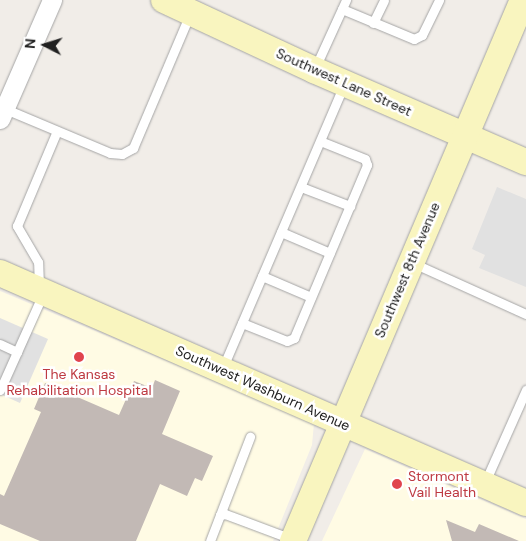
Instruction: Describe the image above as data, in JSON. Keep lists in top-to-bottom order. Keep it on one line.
{"streets":{"main road":["Southwest Lane Street","Southwest 8th Avenue","Southwest Washburn Avenue"]},"crossings":[["Southwest Lane Street","Southwest 8th Avenue"],["Southwest 8th Avenue","Southwest Washburn Avenue"]],"places":["The Kansas Rehabilitation Hospital","Stormont Vail Health"],"north":"left"}
